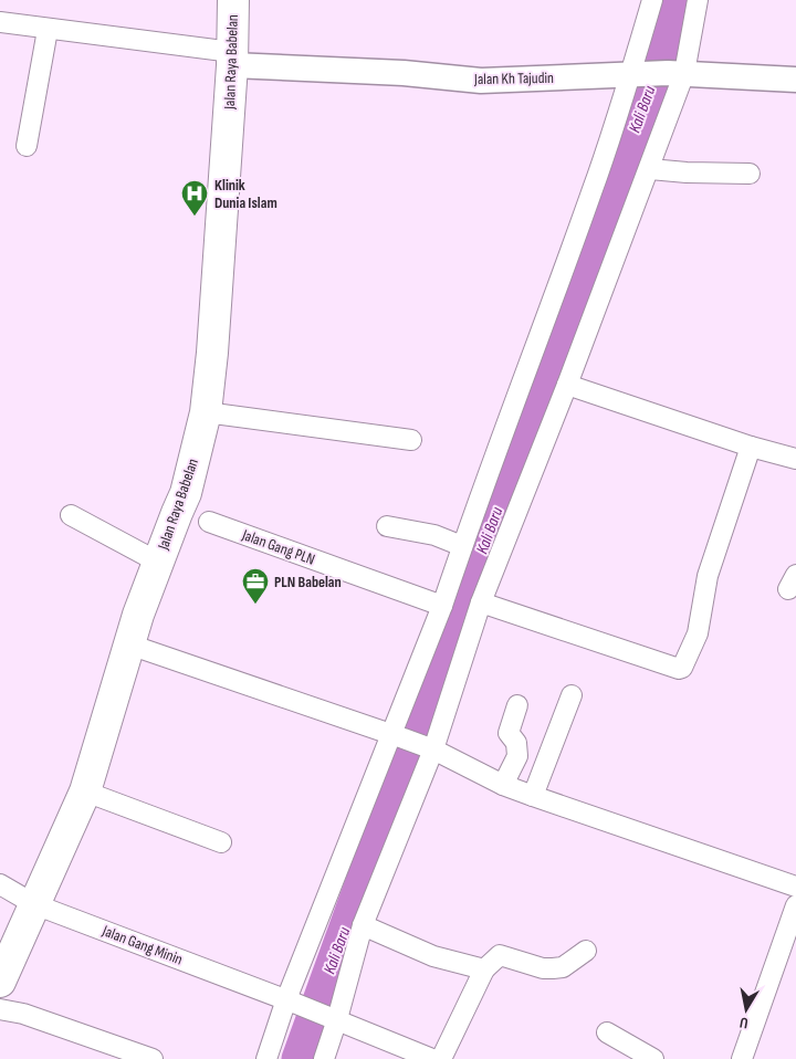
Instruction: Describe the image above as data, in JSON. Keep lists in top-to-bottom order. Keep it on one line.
{"streets":{"main road":["Jalan Raya Babelan"],"street":["Jalan Kh Tajudin","Jalan Gang PLN","Jalan Gang Minin"]},"crossings":[["Jalan Raya Babelan","Jalan Kh Tajudin"],["Jalan Raya Babelan","Jalan Gang Minin"]],"water":["Kali Baru"],"places":{"hospital":["Klinik Dunia Islam"],"office":["PLN Babelan"]},"north":"bottom"}
